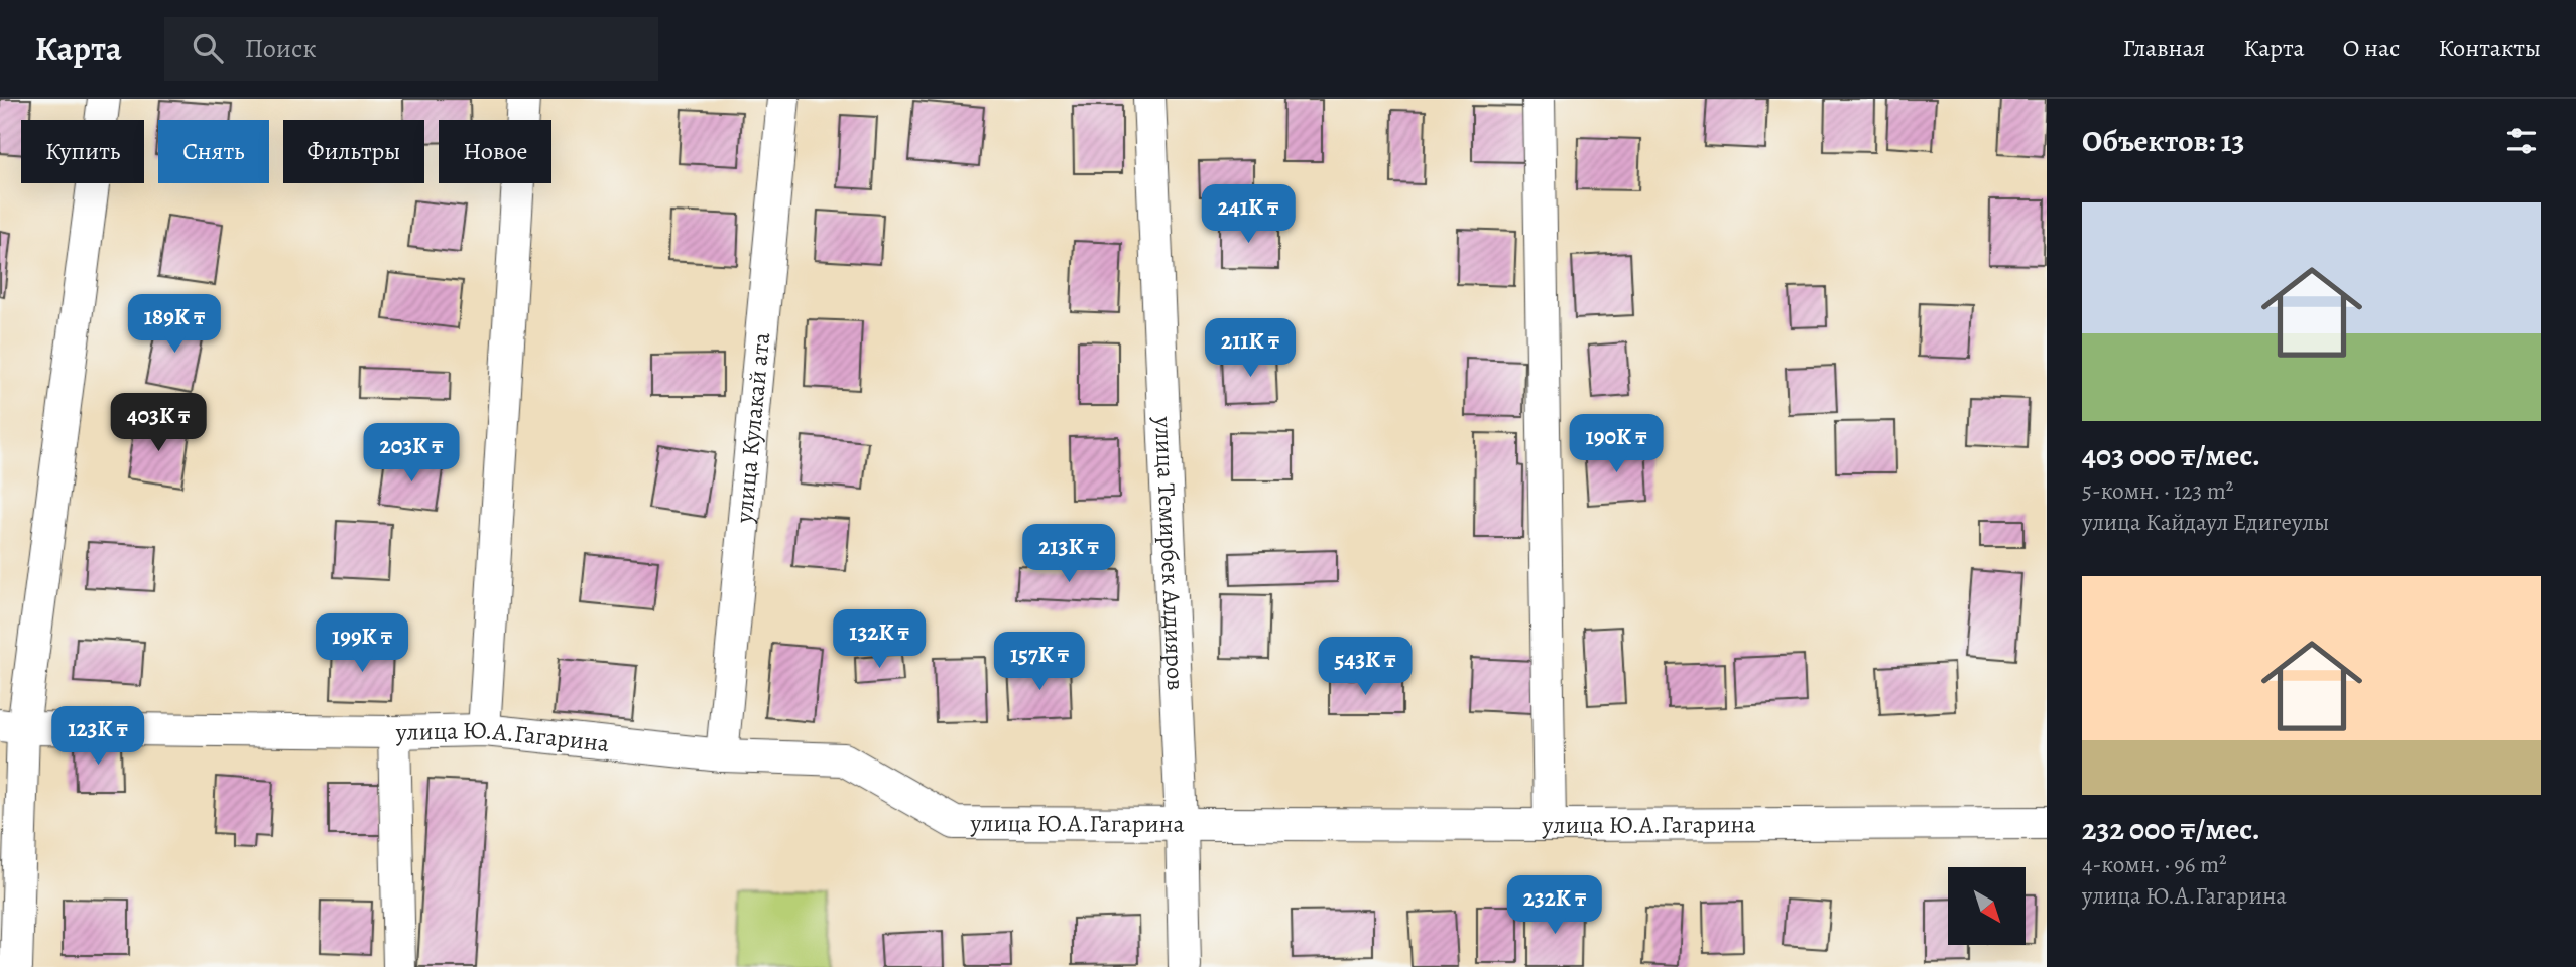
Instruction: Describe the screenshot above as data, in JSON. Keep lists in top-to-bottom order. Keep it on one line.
{"streets":{"street":["улица Кулакай ата","улица Темирбек Алдияров","улица Ю.А.Гагарина"]},"crossings":[["улица Кулакай ата","улица Ю.А.Гагарина"],["улица Темирбек Алдияров","улица Ю.А.Гагарина"]],"north":"bottom right","page":{"header":"Карта","search":"Поиск","nav":["Главная","Карта","О нас","Контакты"],"heading":"Объектов: 13","chip":["Купить","Снять","Фильтры","Новое"],"list":[{"name":"403 000 ₸/мес.","note":"5-комн. · 123 m² · улица Кайдаул Едигеулы"},{"name":"232 000 ₸/мес.","note":"4-комн. · 96 m² · улица Ю.А.Гагарина"}],"price":["241K ₸","189K ₸","211K ₸","403K ₸","190K ₸","203K ₸","213K ₸","132K ₸","199K ₸","157K ₸","543K ₸","123K ₸","232K ₸"]}}
